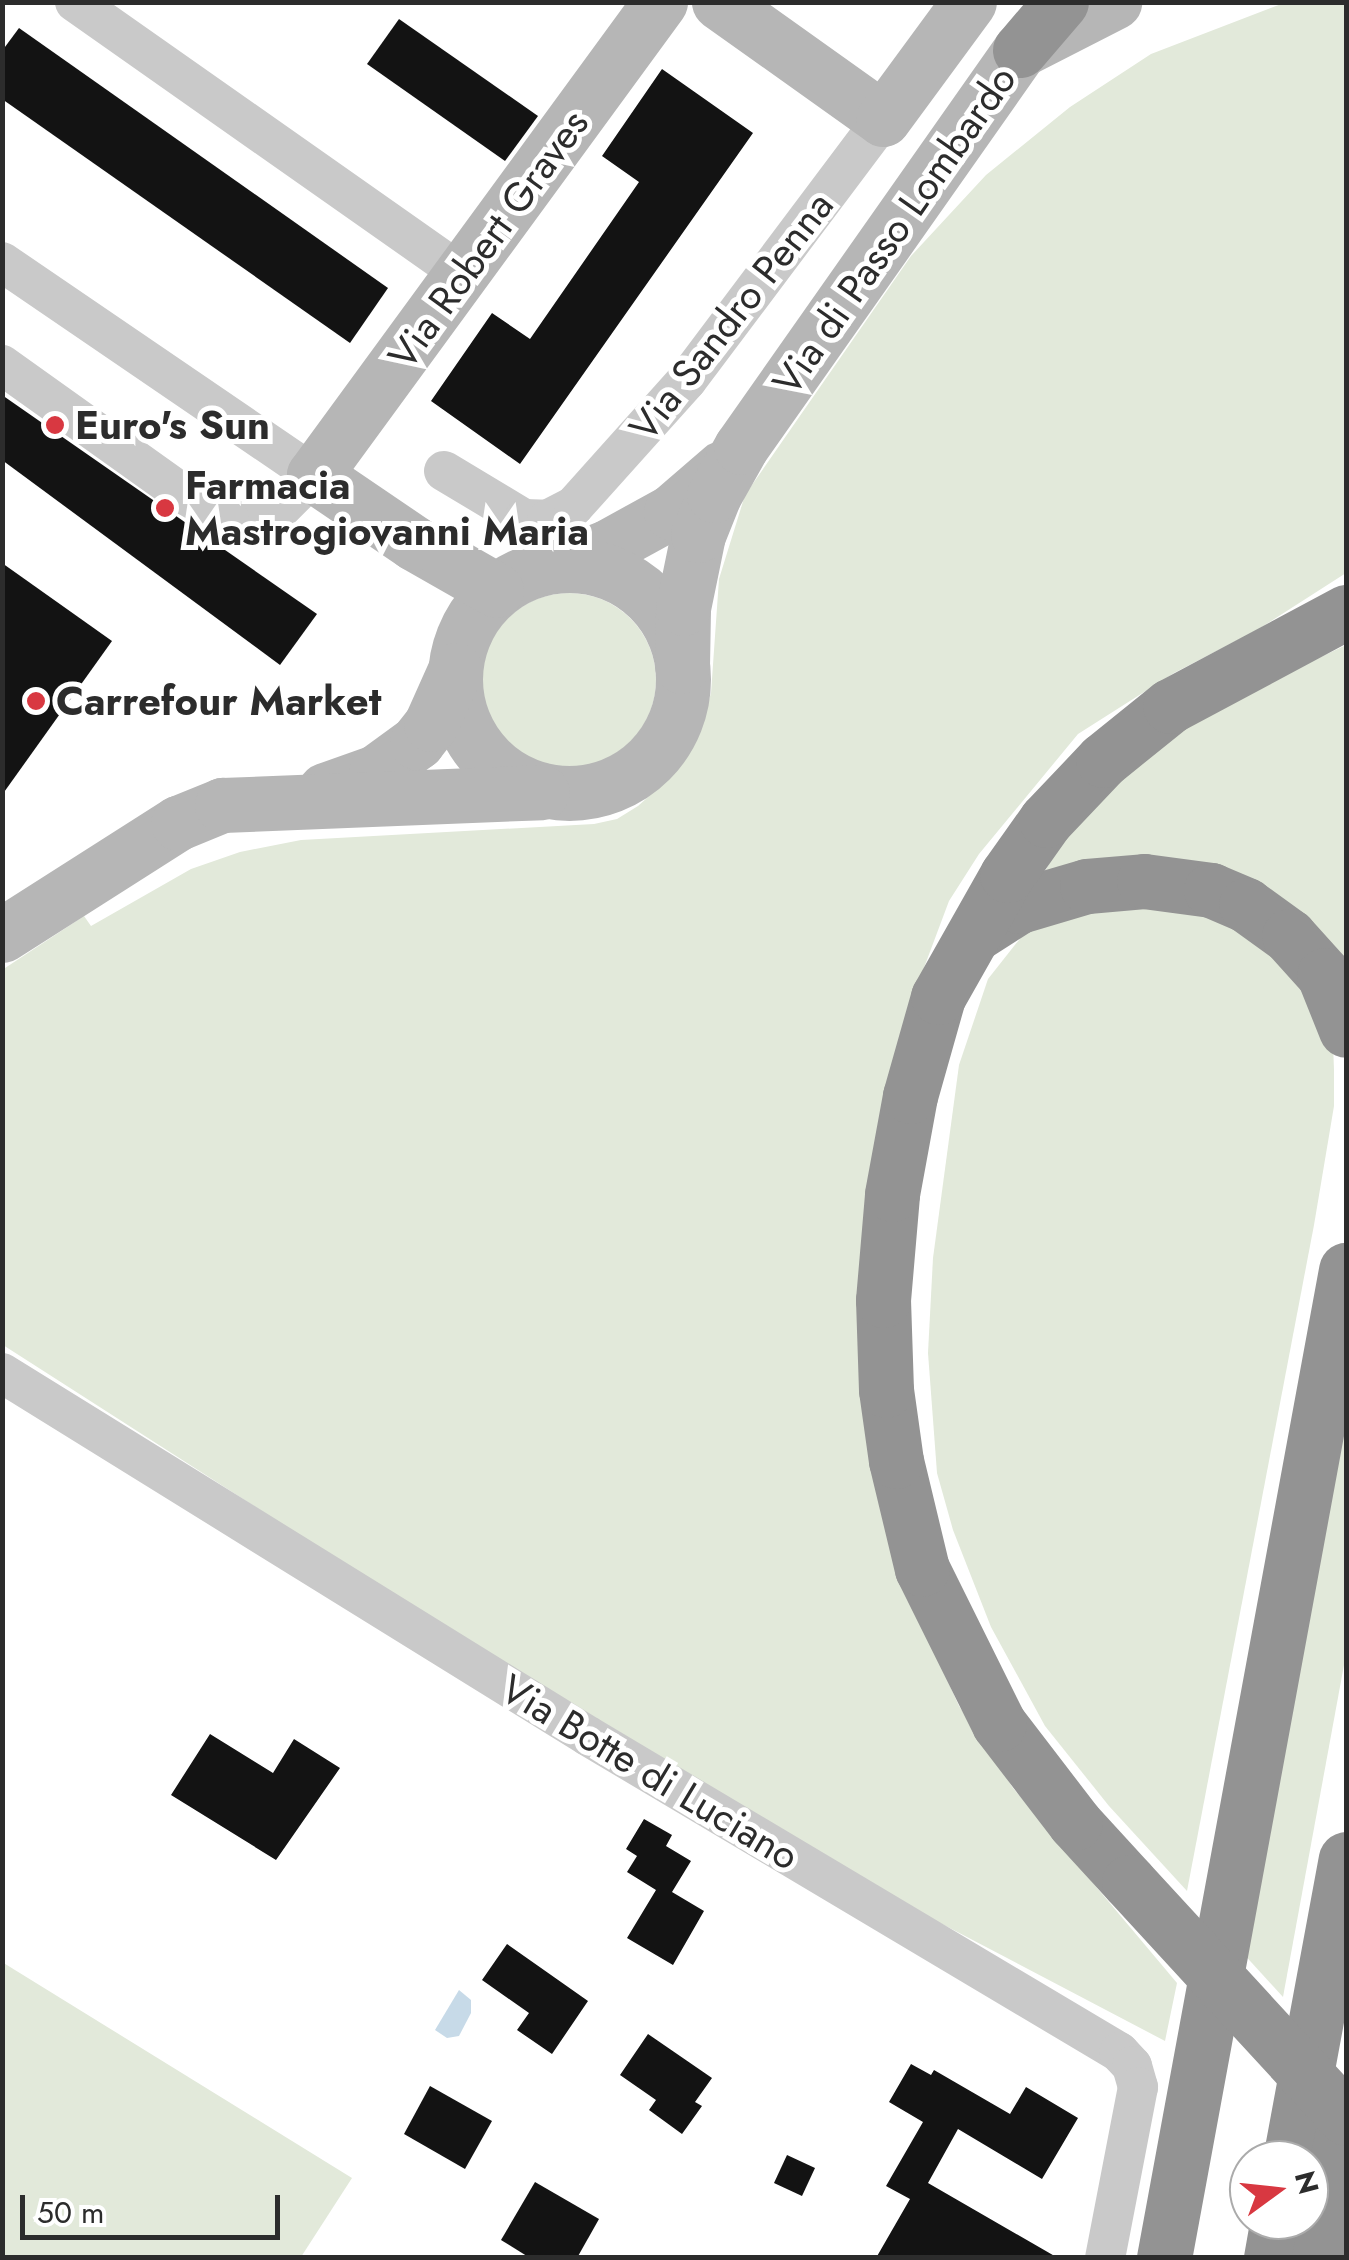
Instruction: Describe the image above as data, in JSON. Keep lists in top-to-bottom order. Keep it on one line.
{"streets":{"street":["Via di Passo Lombardo","Via Robert Graves","Via Sandro Penna","Via Botte di Luciano"]},"places":["Euro's Sun","Farmacia Mastrogiovanni Maria","Carrefour Market"],"scale_bar":"50 m","north":"right"}
